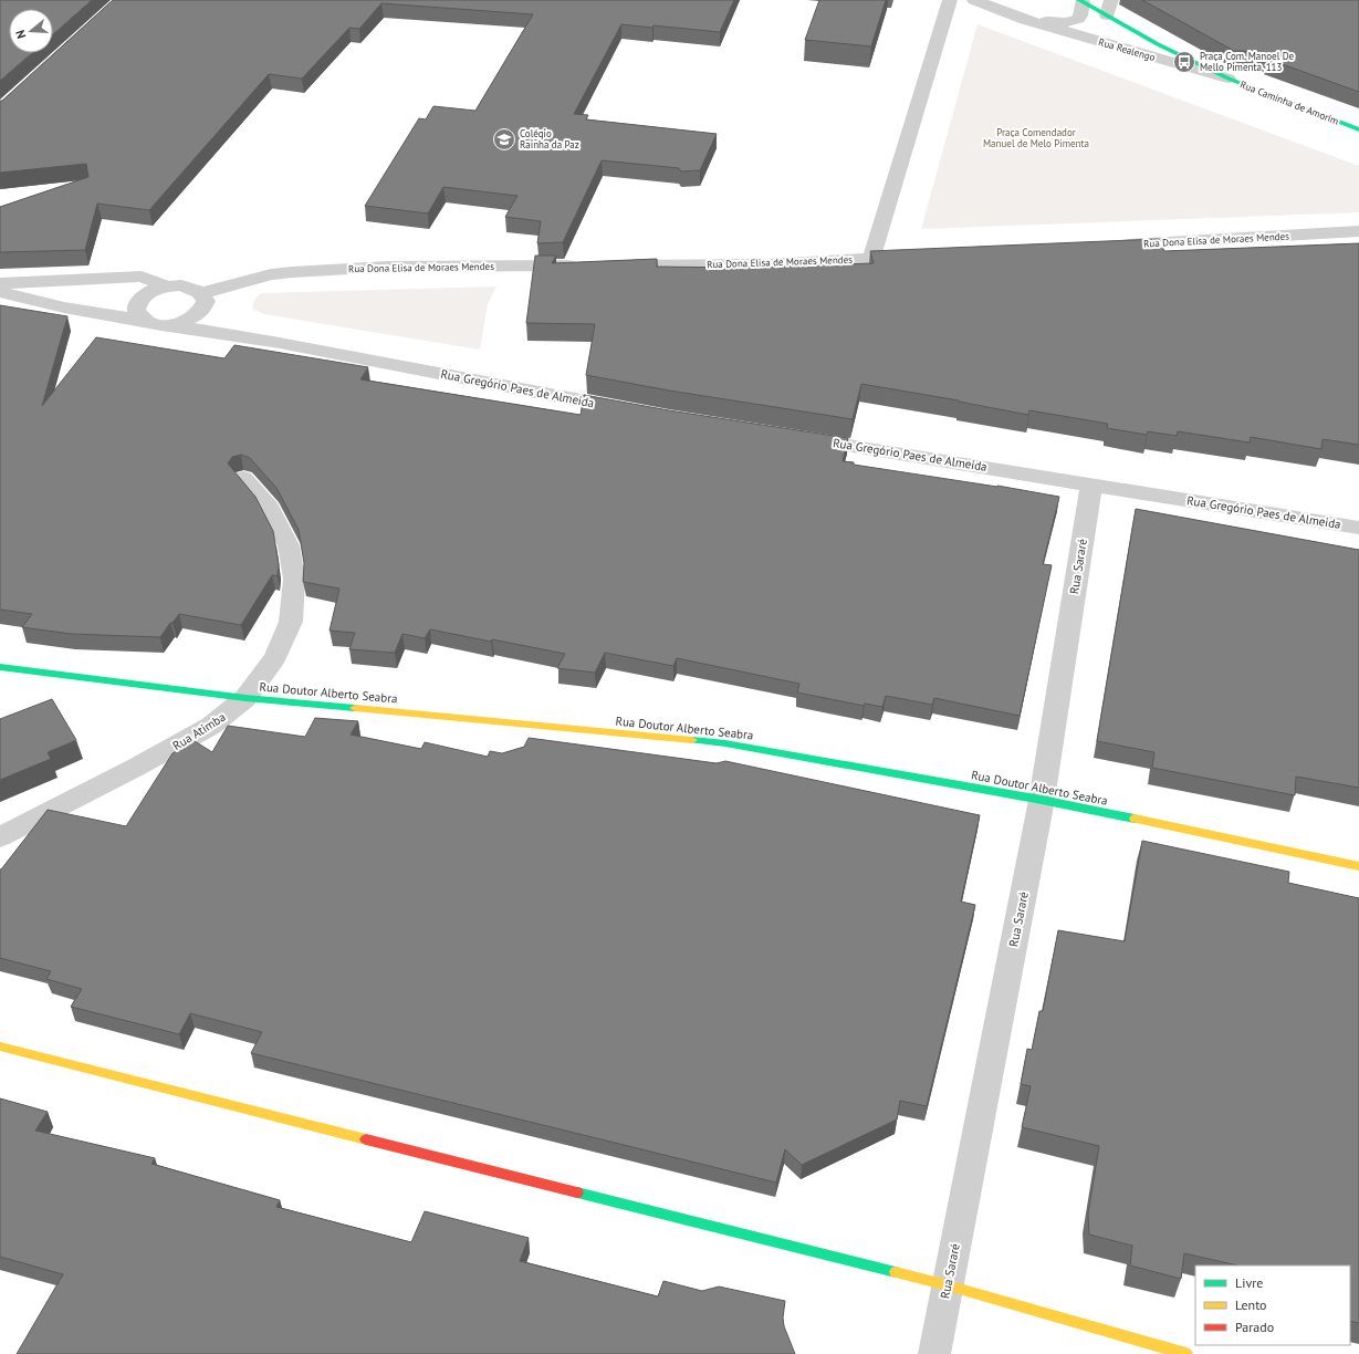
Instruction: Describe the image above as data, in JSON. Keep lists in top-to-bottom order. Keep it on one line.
{"streets":{"street":["Rua Realengo","Rua Caminha de Amorim","Rua Dona Elisa de Moraes Mendes","Rua Gregório Paes de Almeida","Rua Sararé","Rua Doutor Alberto Seabra","Rua Atimba"]},"crossings":[["Rua Realengo","Rua Caminha de Amorim"],["Rua Dona Elisa de Moraes Mendes","Rua Gregório Paes de Almeida"],["Rua Gregório Paes de Almeida","Rua Sararé"],["Rua Sararé","Rua Doutor Alberto Seabra"],["Rua Doutor Alberto Seabra","Rua Atimba"]],"parks":["Praça Comendador Manuel de Melo Pimenta"],"places":{"bus stop":["Praça Com. Manoel De Mello Pimenta, 113"],"school or university":["Colégio Rainha da Paz"]},"legend":["Livre","Lento","Parado"],"north":"left"}
